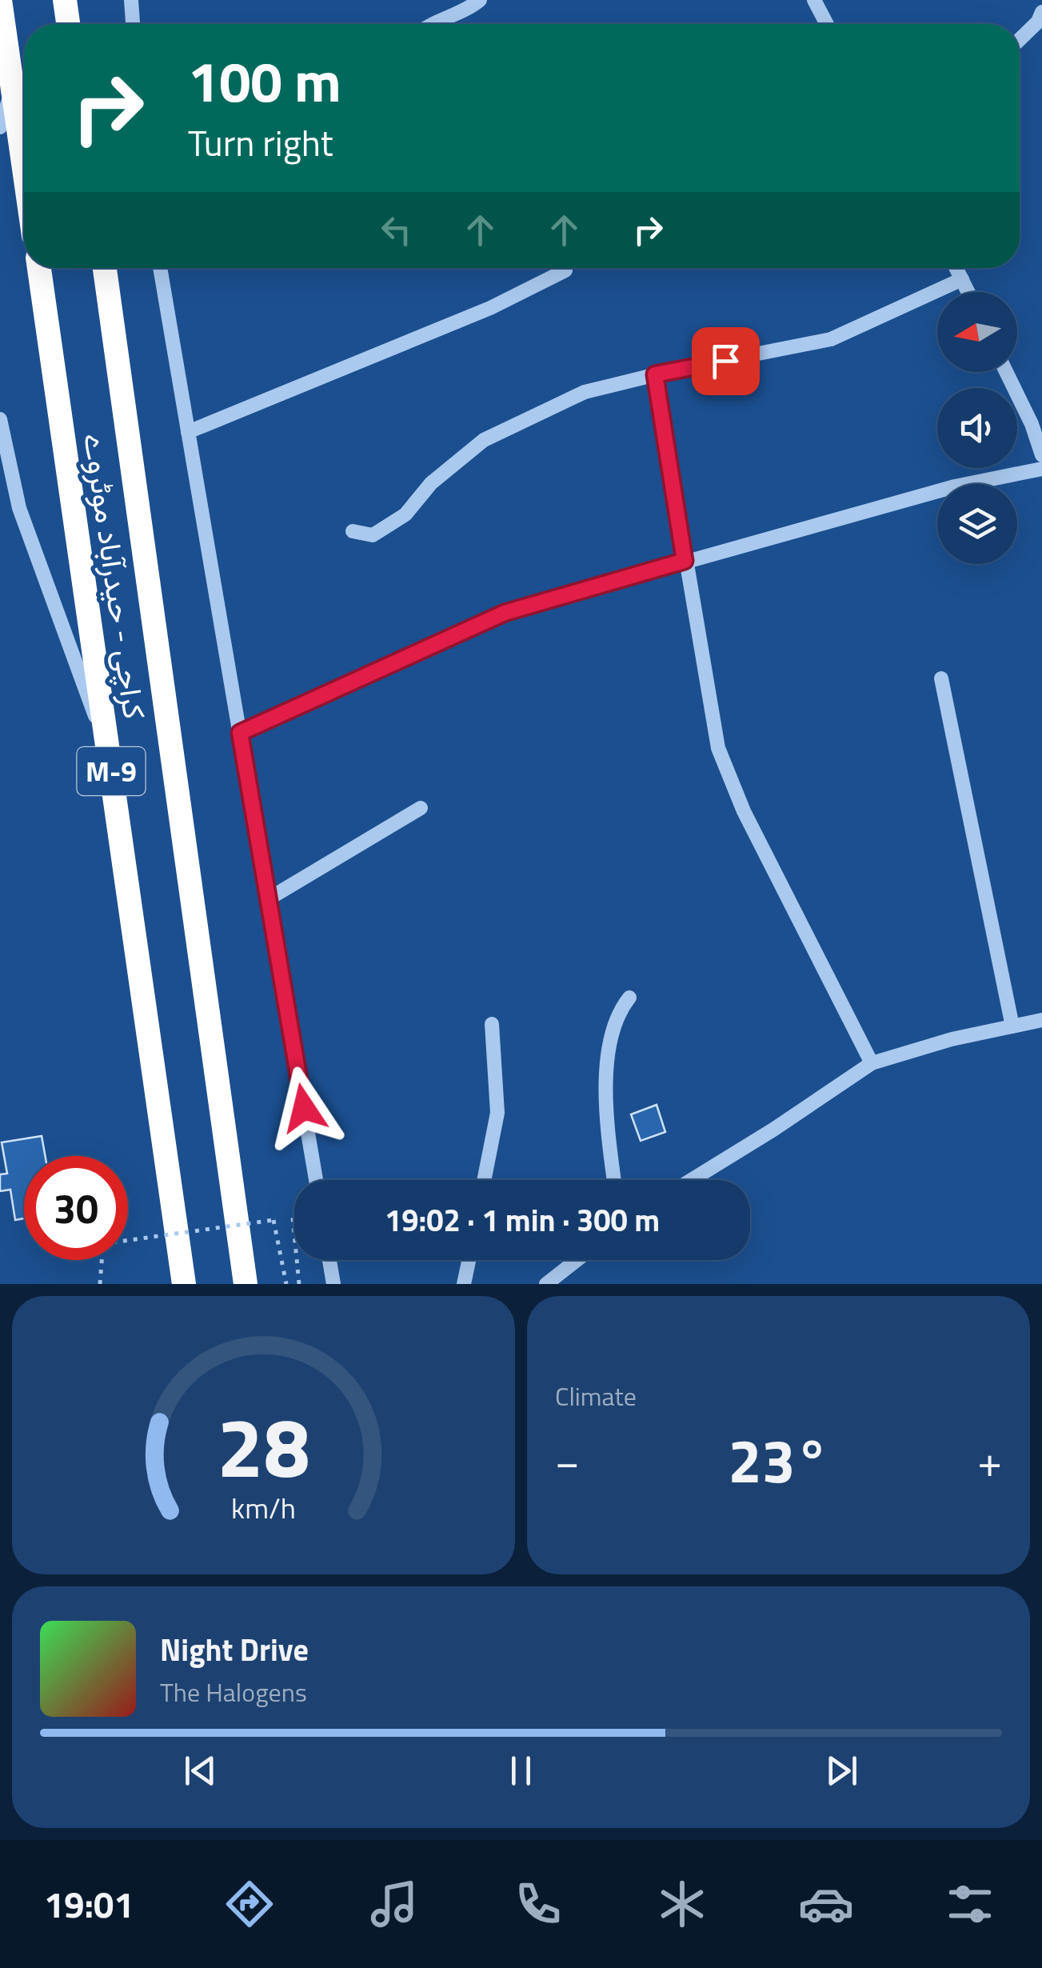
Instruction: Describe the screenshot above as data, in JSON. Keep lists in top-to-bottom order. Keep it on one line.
{"streets":{"highway":["کراچی - حیدرآباد موٹروے","M-9"]},"north":"left","page":{"turn":["100 m","Turn right"],"limit":"30","trip":"19:02 · 1 min · 300 m","tile":"Climate","heat":["−","23°","+"],"song":["Night Drive","The Halogens"],"tabs":"19:01","gauge":["28","km/h"]}}
